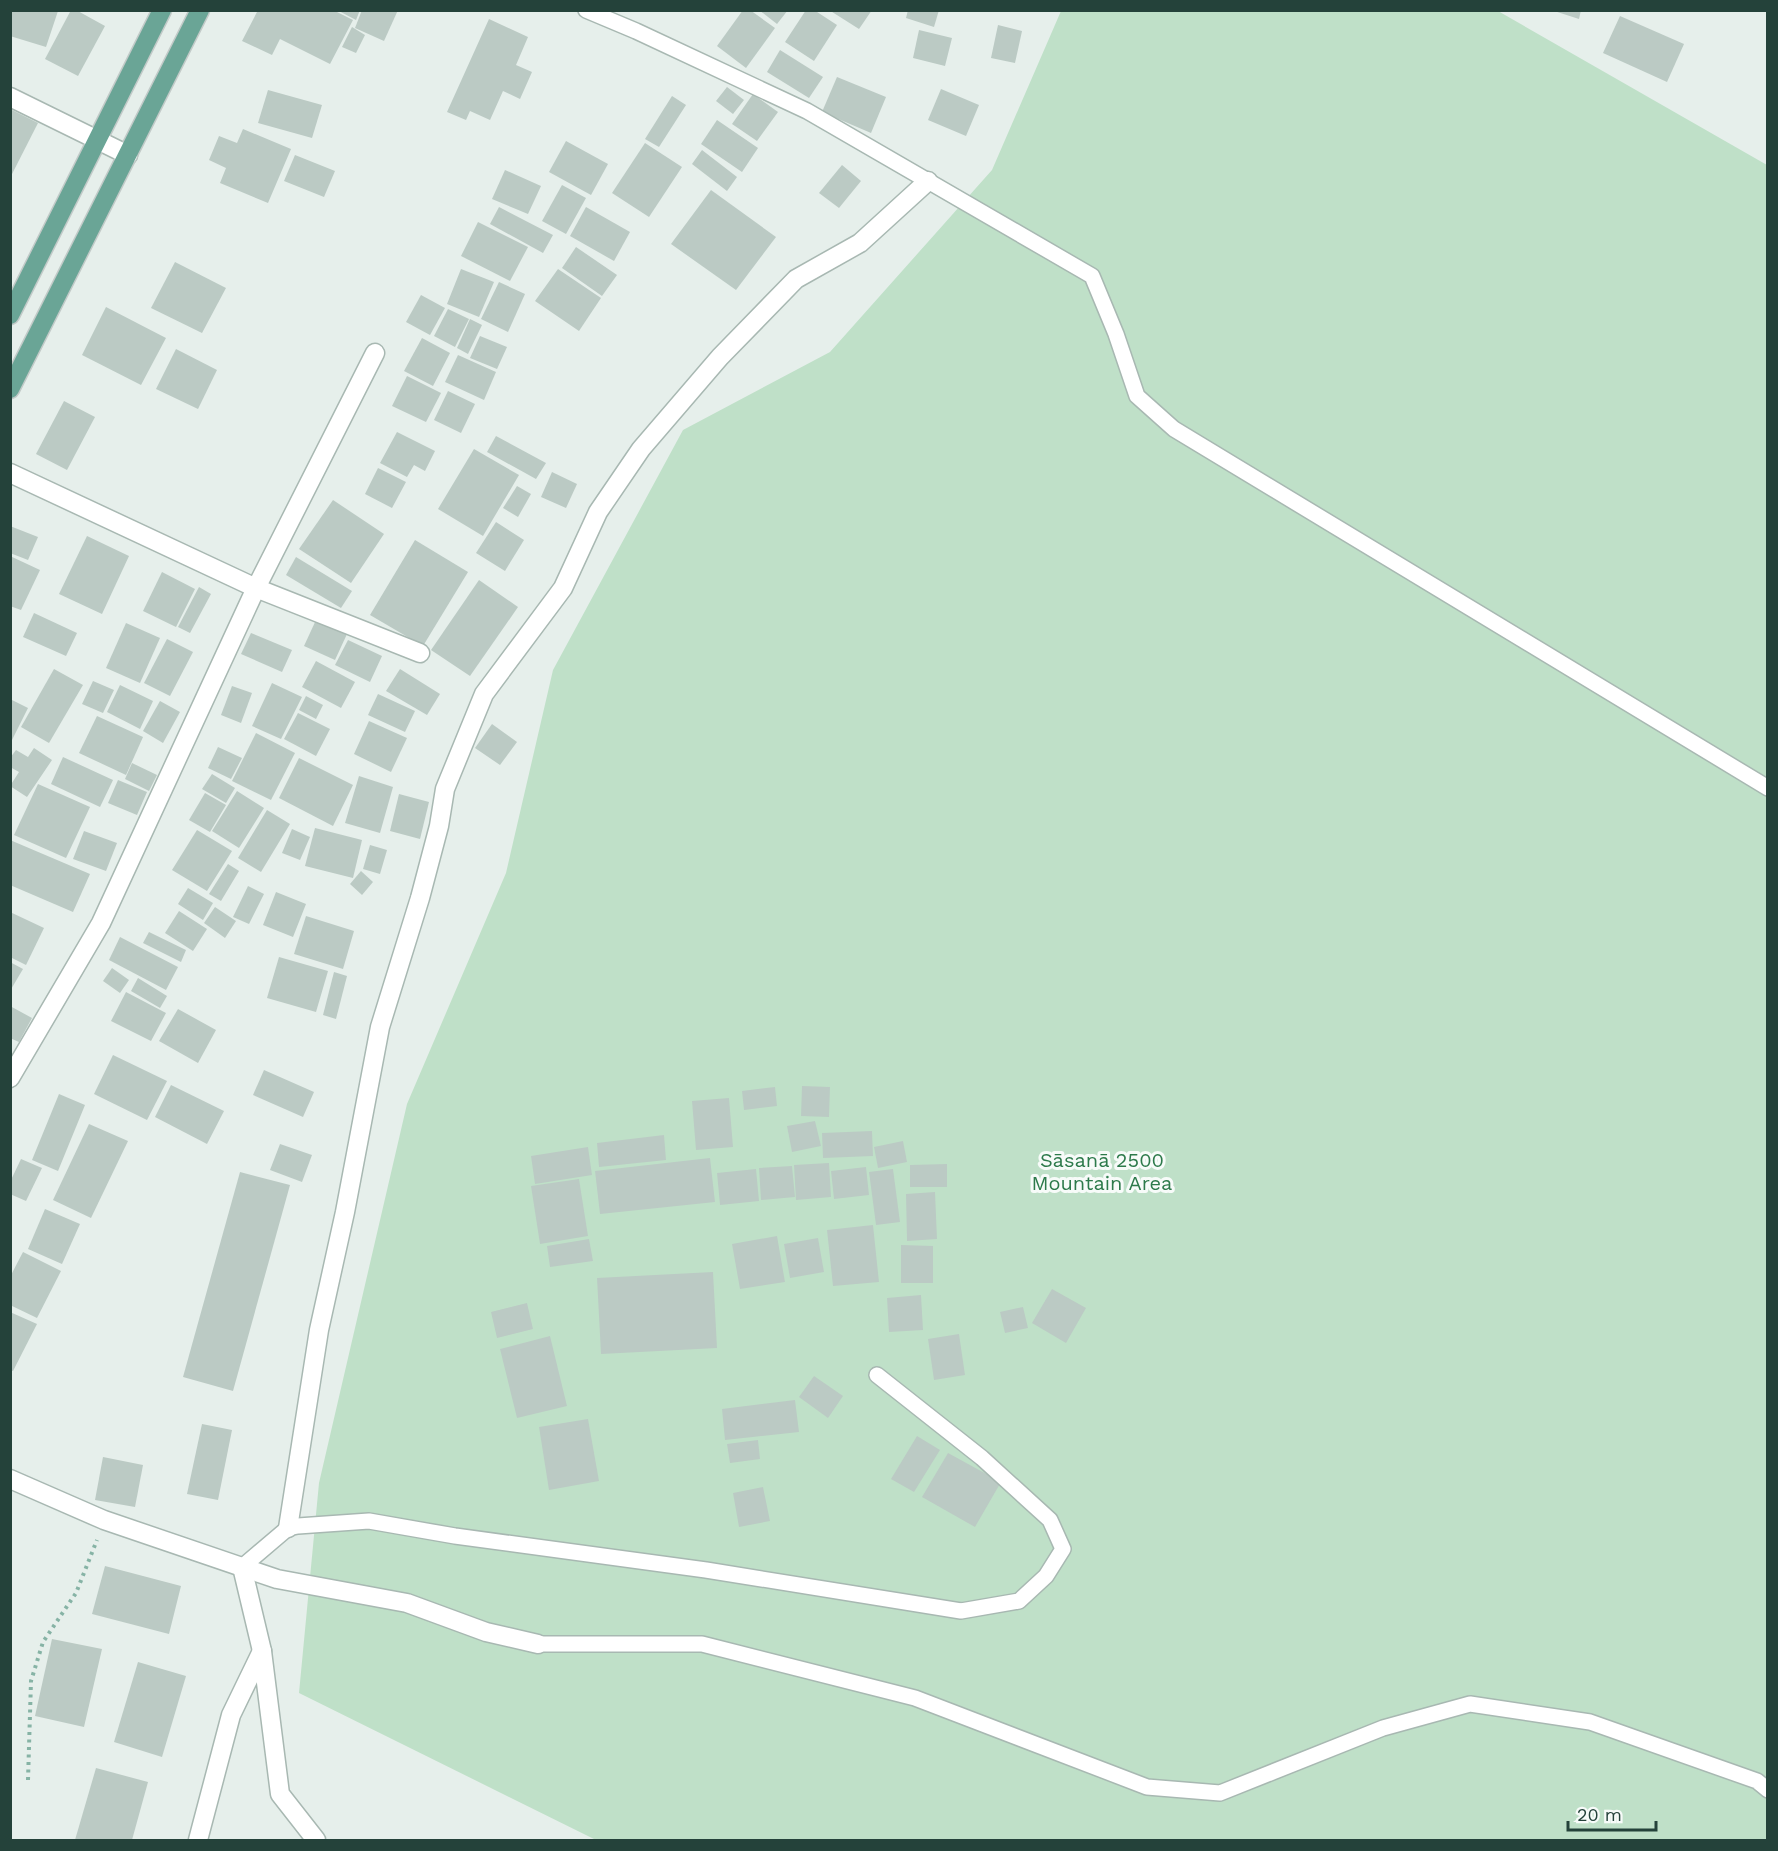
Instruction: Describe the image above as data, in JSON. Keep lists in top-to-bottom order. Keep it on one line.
{"parks":["Sāsanā 2500 Mountain Area"],"scale_bar":"20 m"}
